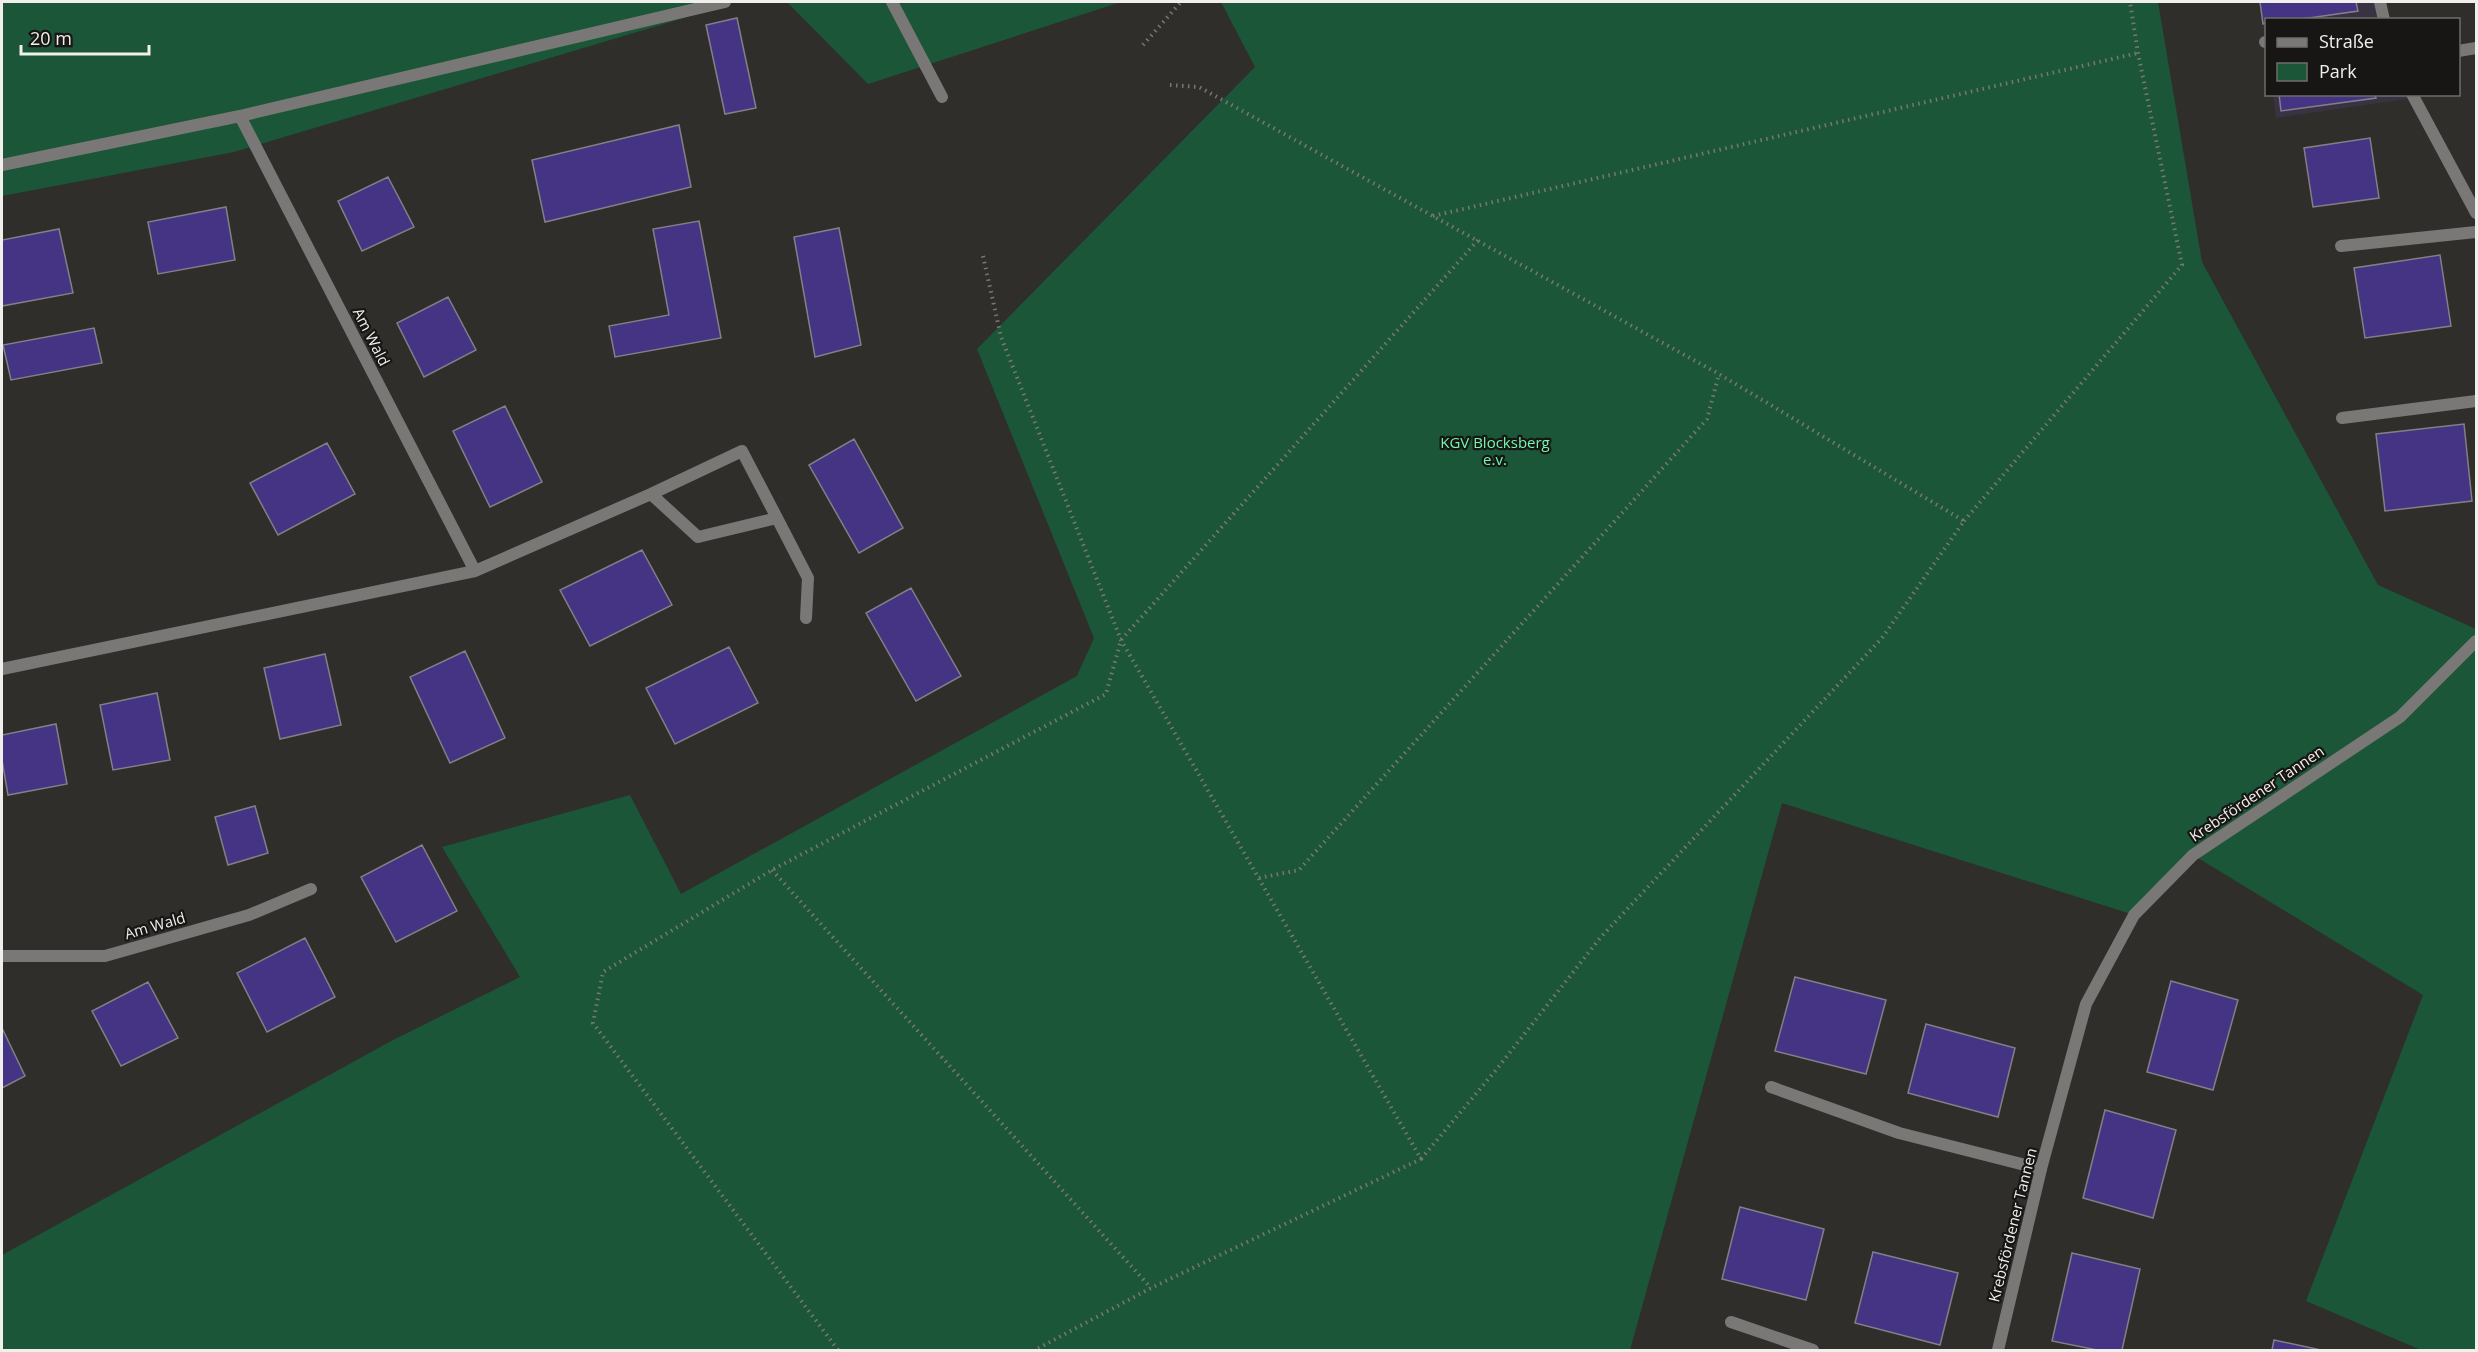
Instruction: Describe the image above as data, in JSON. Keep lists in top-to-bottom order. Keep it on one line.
{"streets":{"street":["Am Wald","Krebsfördener Tannen"]},"parks":["KGV Blocksberg e.v."],"legend":["Straße","Park"],"scale_bar":"20 m"}
